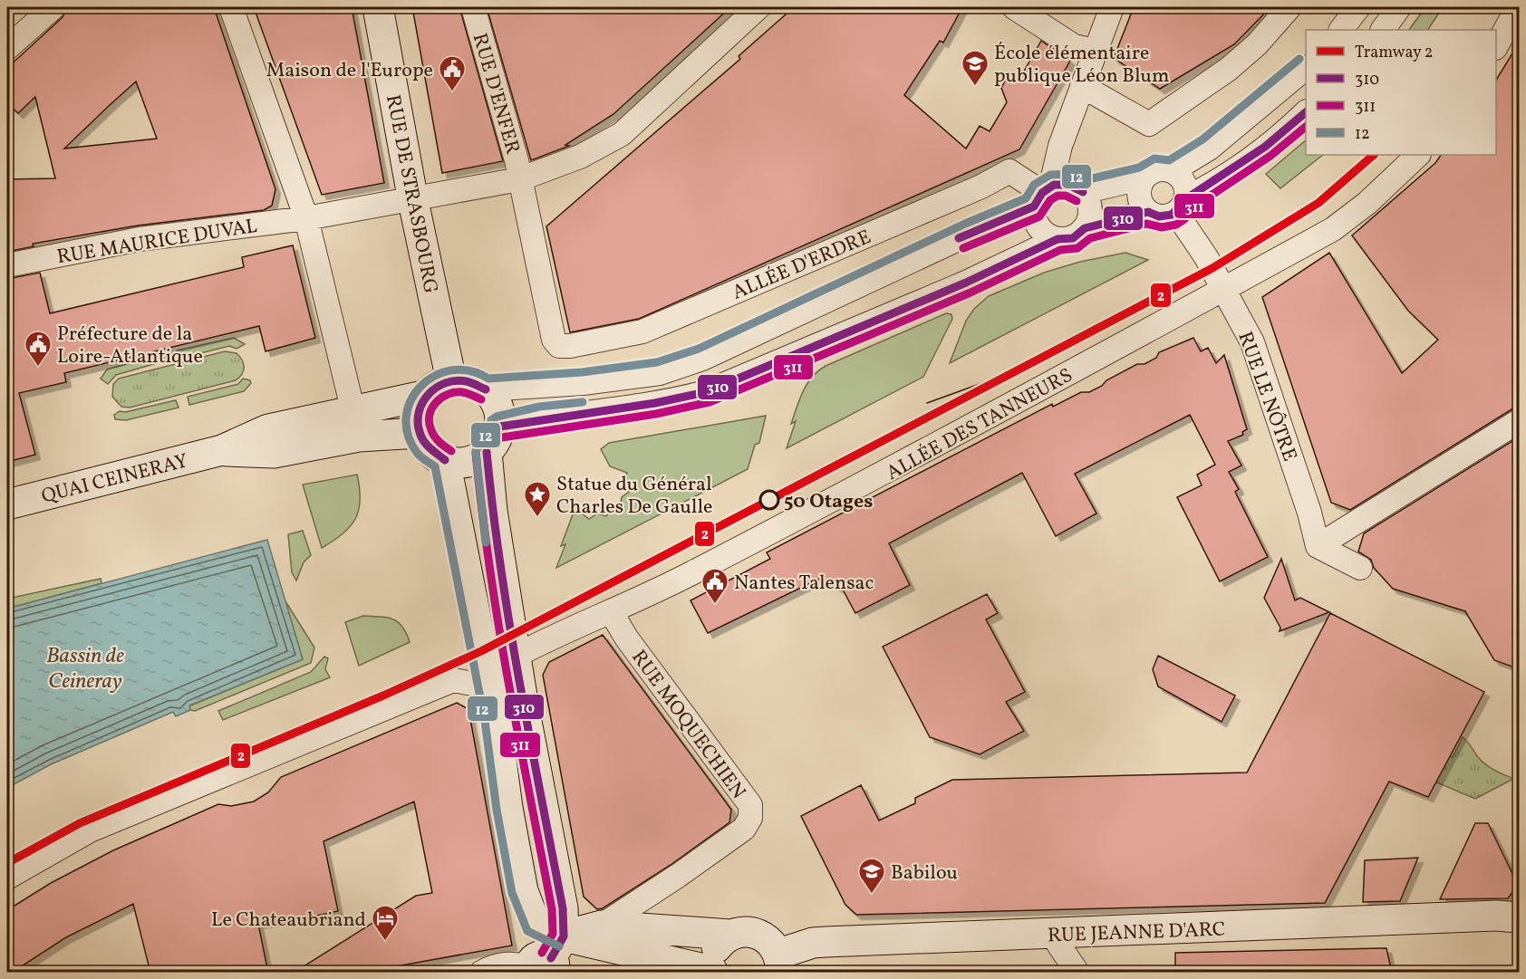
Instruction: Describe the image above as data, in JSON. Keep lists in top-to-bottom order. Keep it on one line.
{"streets":{"main road":["RUE DE STRASBOURG","QUAI CEINERAY","RUE JEANNE D'ARC"],"street":["RUE D'ENFER","RUE MAURICE DUVAL","ALLÉE D'ERDRE","RUE LE NÔTRE","ALLÉE DES TANNEURS","RUE MOQUECHIEN"]},"crossings":[["RUE D'ENFER","RUE MAURICE DUVAL"],["RUE D'ENFER","ALLÉE D'ERDRE"],["RUE DE STRASBOURG","RUE MAURICE DUVAL"],["RUE DE STRASBOURG","QUAI CEINERAY"],["RUE LE NÔTRE","ALLÉE DES TANNEURS"],["ALLÉE DES TANNEURS","RUE MOQUECHIEN"]],"water":["Bassin de Ceineray"],"places":{"school or university":["École élémentaire publique Léon Blum","Babilou"],"public building":["Maison de l'Europe","Préfecture de la Loire-Atlantique","Nantes Talensac"],"other":["50 Otages"],"place":["Statue du Général Charles De Gaulle"],"hotel":["Le Chateaubriand"]},"lines":["transit line 12","transit line 310","transit line 311","tram line 2"],"legend":["Tramway 2","310","311","12"]}
